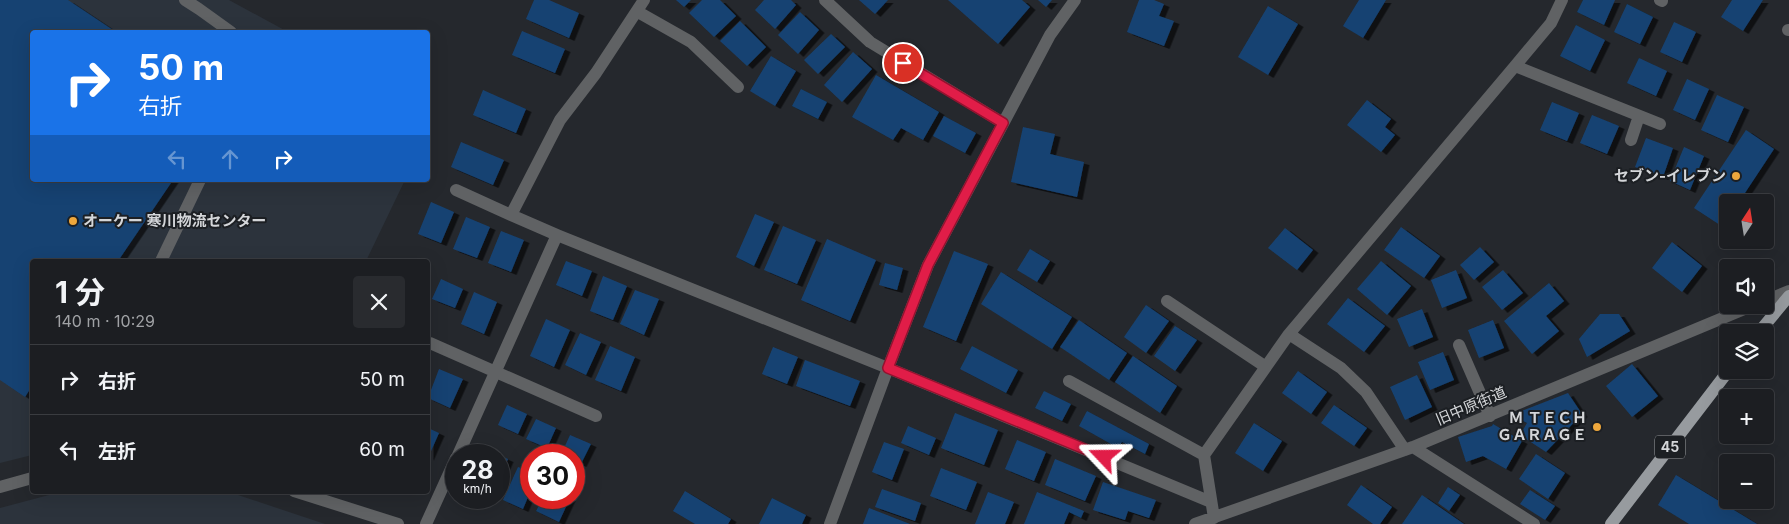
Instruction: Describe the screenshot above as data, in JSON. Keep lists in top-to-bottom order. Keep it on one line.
{"streets":{"main road":["45"],"street":["旧中原街道"]},"places":["セブン-イレブン","オーケー 寒川物流センター","Ｍ ＴＥＣＨ ＧＡＲＡＧＥ"],"north":"top","page":{"turn":["50 m","右折"],"map_buttons":["+","−"],"heading":["1 分","140 m · 10:29"],"list":[{"name":"右折","value":"50 m"},{"name":"左折","value":"60 m"}],"speed":"28 km/h","limit":"30"}}
